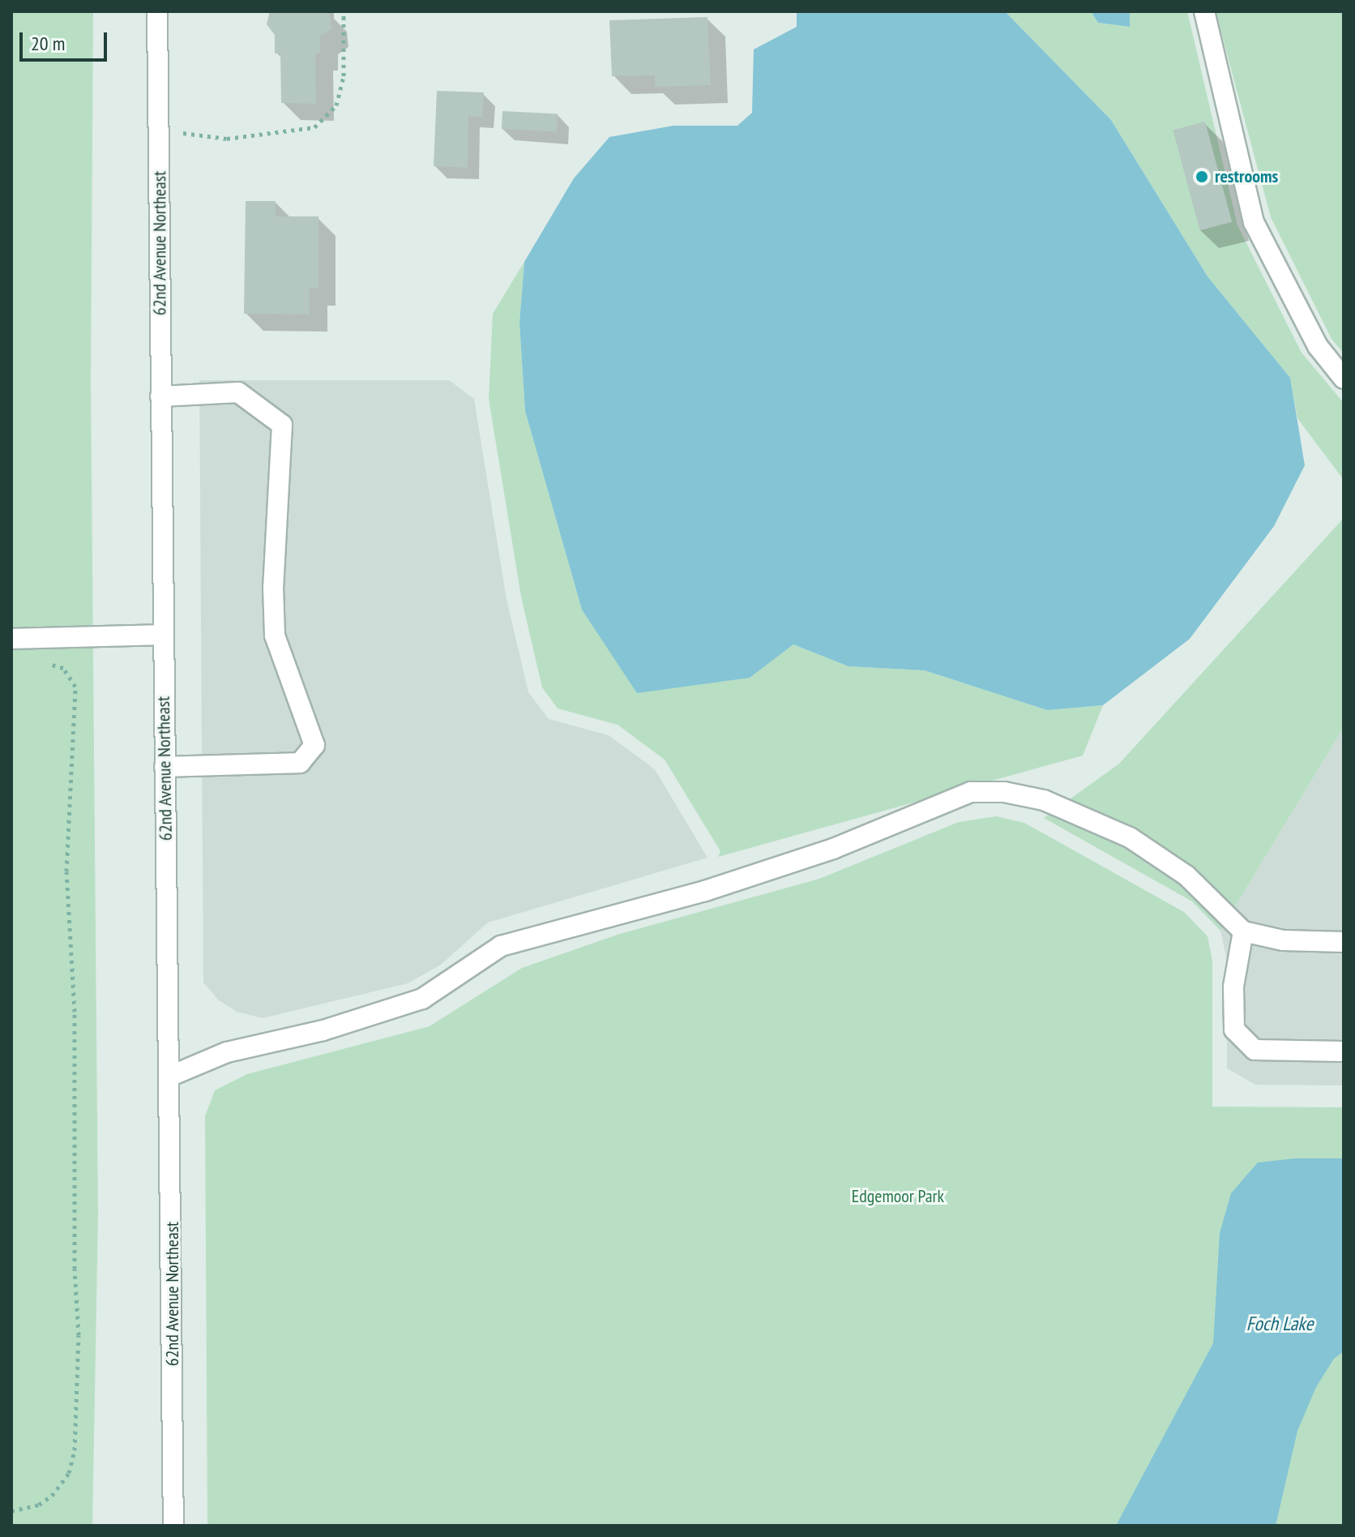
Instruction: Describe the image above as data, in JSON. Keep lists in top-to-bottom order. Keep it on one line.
{"streets":{"street":["62nd Avenue Northeast"]},"water":["Foch Lake"],"parks":["Edgemoor Park"],"places":["restrooms"],"scale_bar":"20 m"}
